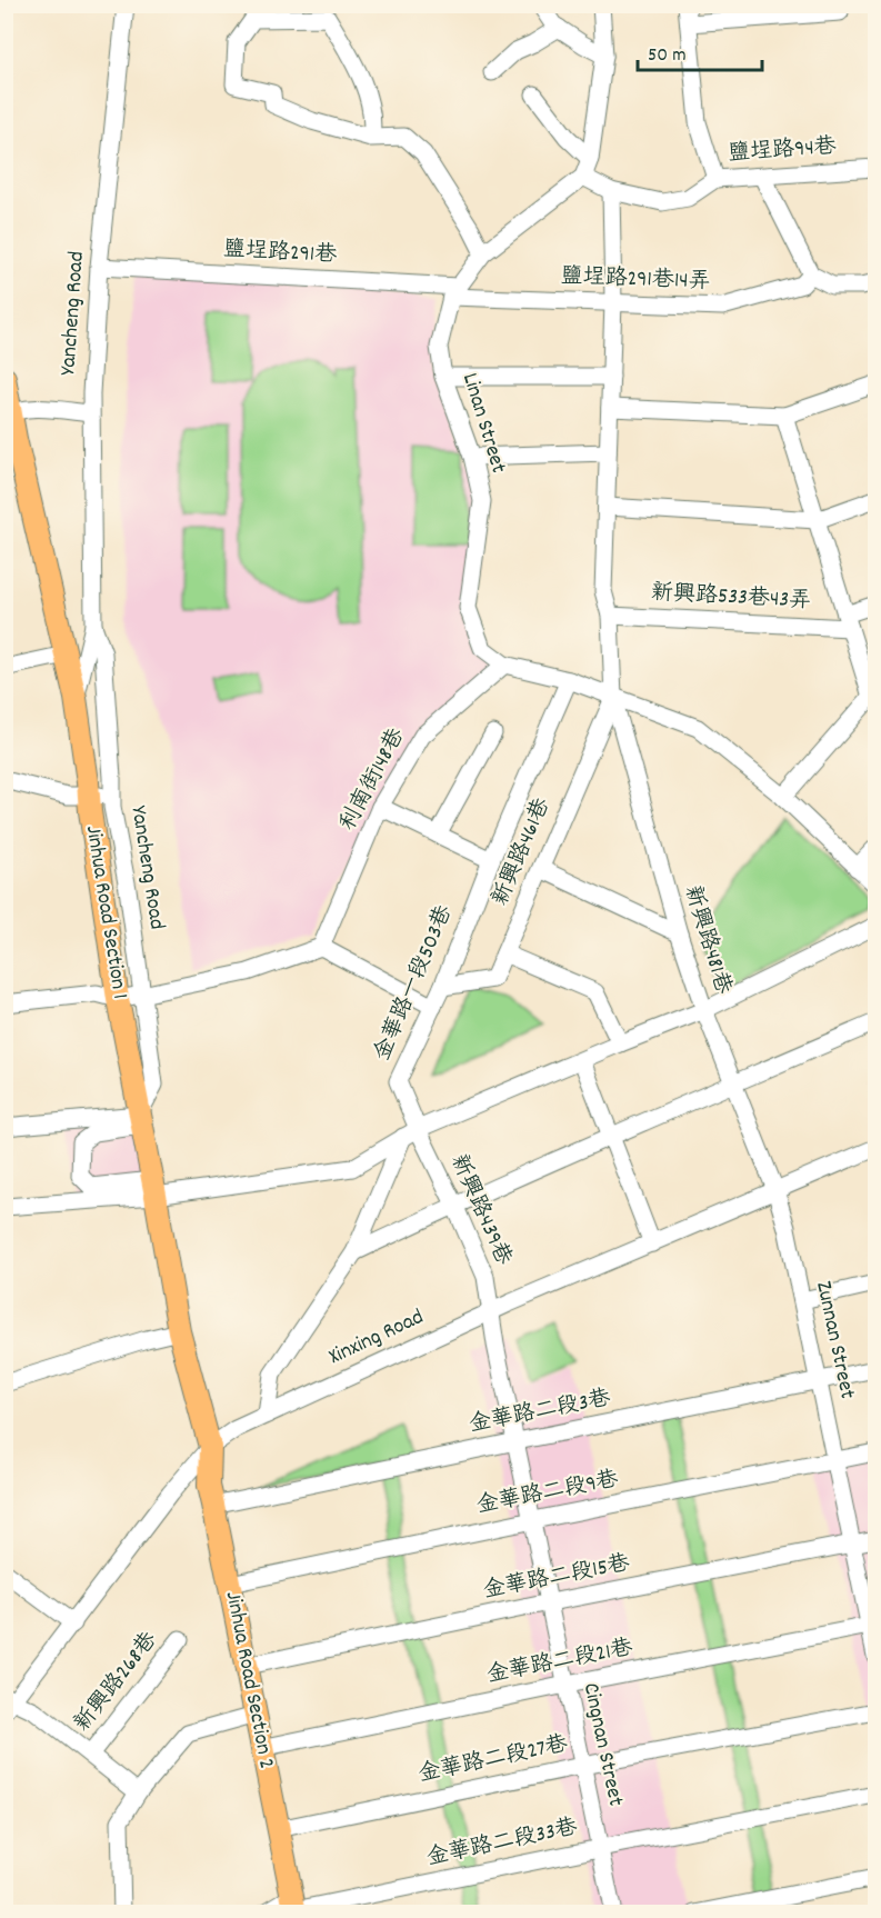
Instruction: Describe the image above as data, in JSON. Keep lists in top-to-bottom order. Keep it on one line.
{"streets":{"main road":["Jinhua Road Section 1","Jinhua Road Section 2"],"street":["鹽埕路94巷","鹽埕路291巷","鹽埕路291巷14弄","Yancheng Road","Linan Street","新興路533巷43弄","利南街148巷","新興路461巷","新興路481巷","金華路一段503巷","新興路439巷","Xinxing Road","Zunnan Street","金華路二段3巷","金華路二段9巷","金華路二段15巷","金華路二段21巷","新興路268巷","Cingnan Street","金華路二段27巷","金華路二段33巷"]},"crossings":[["鹽埕路94巷","Linan Street"],["鹽埕路291巷","鹽埕路291巷14弄"],["鹽埕路291巷","Yancheng Road"],["鹽埕路291巷","Linan Street"],["鹽埕路291巷14弄","Linan Street"],["Yancheng Road","Jinhua Road Section 1"],["Linan Street","利南街148巷"],["Linan Street","新興路461巷"],["Linan Street","新興路481巷"],["Linan Street","金華路一段503巷"],["新興路461巷","新興路481巷"],["新興路461巷","金華路一段503巷"],["Jinhua Road Section 1","Xinxing Road"],["Jinhua Road Section 1","Jinhua Road Section 2"],["新興路481巷","Xinxing Road"],["新興路481巷","Zunnan Street"],["金華路一段503巷","新興路439巷"],["新興路439巷","Xinxing Road"],["新興路439巷","Cingnan Street"],["Xinxing Road","Zunnan Street"],["Xinxing Road","Jinhua Road Section 2"],["Xinxing Road","新興路268巷"],["Xinxing Road","Cingnan Street"],["Zunnan Street","金華路二段3巷"],["Zunnan Street","金華路二段9巷"],["Zunnan Street","金華路二段15巷"],["Zunnan Street","金華路二段21巷"],["金華路二段3巷","Jinhua Road Section 2"],["金華路二段3巷","Cingnan Street"],["金華路二段9巷","Jinhua Road Section 2"],["金華路二段9巷","Cingnan Street"],["金華路二段15巷","Jinhua Road Section 2"],["金華路二段15巷","Cingnan Street"],["金華路二段21巷","Jinhua Road Section 2"],["金華路二段21巷","Cingnan Street"],["Jinhua Road Section 2","金華路二段27巷"],["Jinhua Road Section 2","金華路二段33巷"],["Cingnan Street","金華路二段27巷"],["Cingnan Street","金華路二段33巷"]],"scale_bar":"50 m"}
